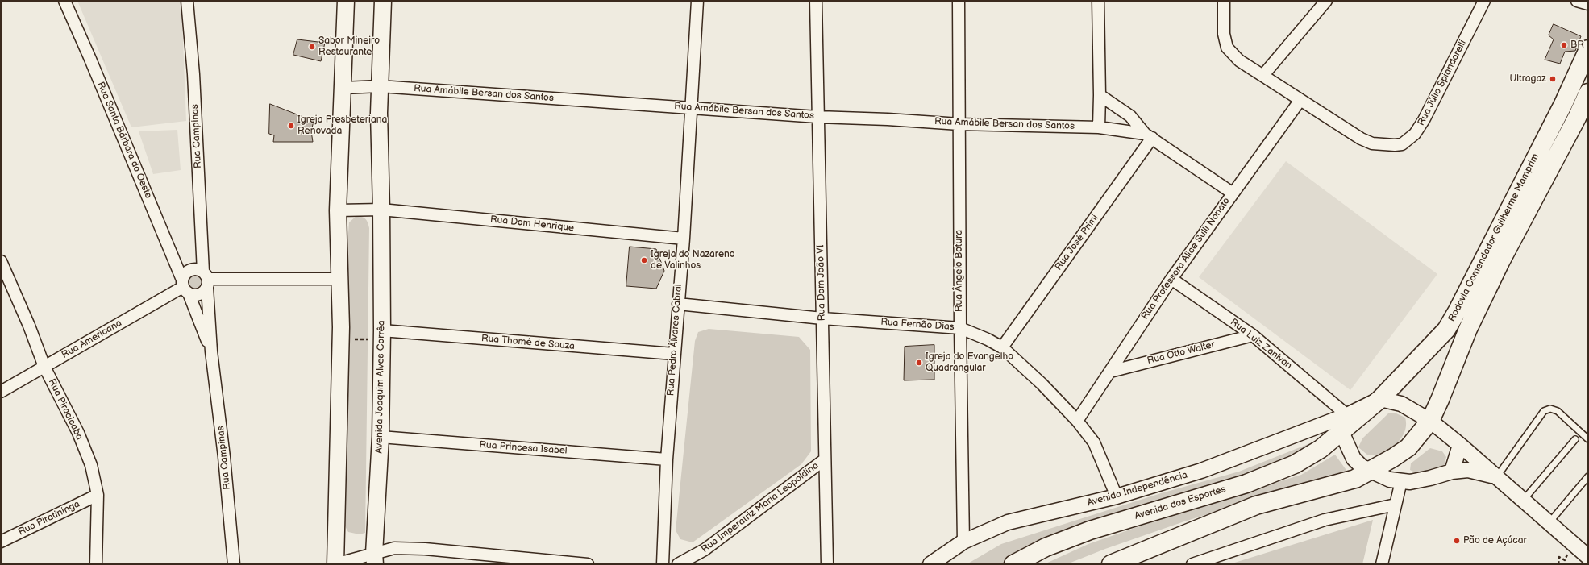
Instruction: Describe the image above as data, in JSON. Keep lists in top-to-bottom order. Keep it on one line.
{"streets":{"main road":["Rodovia Comendador Guilherme Mamprim","Avenida Joaquim Alves Corrêa","Avenida dos Esportes"],"street":["Rua Júlio Spiandorelli","Rua Amábile Bersan dos Santos","Rua Campinas","Rua Santa Bárbara do Oeste","Rua Dom Henrique","Rua José Primi","Rua Professora Alice Sulli Nonato","Rua Ângelo Botura","Rua Dom João VI","Rua Fernão Dias","Rua Americana","Rua Pedro Álvares Cabral","Rua Thomé de Souza","Rua Luiz Zanivan","Rua Otto Walter","Rua Piracicaba","Rua Princesa Isabel","Avenida Independência","Rua Imperatriz Maria Leopoldina","Rua Piratininga"]},"crossings":[["Rua Júlio Spiandorelli","Rua Professora Alice Sulli Nonato"],["Rua Amábile Bersan dos Santos","Rua José Primi"],["Rua Amábile Bersan dos Santos","Rua Ângelo Botura"],["Rua Amábile Bersan dos Santos","Rua Dom João VI"],["Rua Amábile Bersan dos Santos","Rua Pedro Álvares Cabral"],["Rua Amábile Bersan dos Santos","Avenida Joaquim Alves Corrêa"],["Rua Campinas","Rua Santa Bárbara do Oeste"],["Rua Campinas","Rua Americana"],["Rua Santa Bárbara do Oeste","Rua Americana"],["Rua Dom Henrique","Rua Pedro Álvares Cabral"],["Rua Dom Henrique","Avenida Joaquim Alves Corrêa"],["Rodovia Comendador Guilherme Mamprim","Avenida dos Esportes"],["Rua José Primi","Rua Fernão Dias"],["Rua Professora Alice Sulli Nonato","Rua Fernão Dias"],["Rua Professora Alice Sulli Nonato","Rua Luiz Zanivan"],["Rua Professora Alice Sulli Nonato","Rua Otto Walter"],["Rua Ângelo Botura","Rua Fernão Dias"],["Rua Ângelo Botura","Avenida Independência"],["Rua Dom João VI","Rua Fernão Dias"],["Rua Dom João VI","Rua Imperatriz Maria Leopoldina"],["Rua Fernão Dias","Rua Pedro Álvares Cabral"],["Rua Fernão Dias","Avenida Independência"],["Rua Americana","Rua Piracicaba"],["Rua Pedro Álvares Cabral","Rua Thomé de Souza"],["Rua Pedro Álvares Cabral","Rua Princesa Isabel"],["Rua Thomé de Souza","Avenida Joaquim Alves Corrêa"],["Rua Luiz Zanivan","Rua Otto Walter"],["Rua Luiz Zanivan","Avenida Independência"],["Avenida Joaquim Alves Corrêa","Rua Princesa Isabel"],["Rua Piracicaba","Rua Piratininga"]],"places":["BR","Sabor Mineiro Restaurante","Ultragaz","Igreja Presbeteriana Renovada","Igreja do Nazareno de Valinhos","Igreja do Evangelho Quadrangular","Pão de Açúcar"]}
